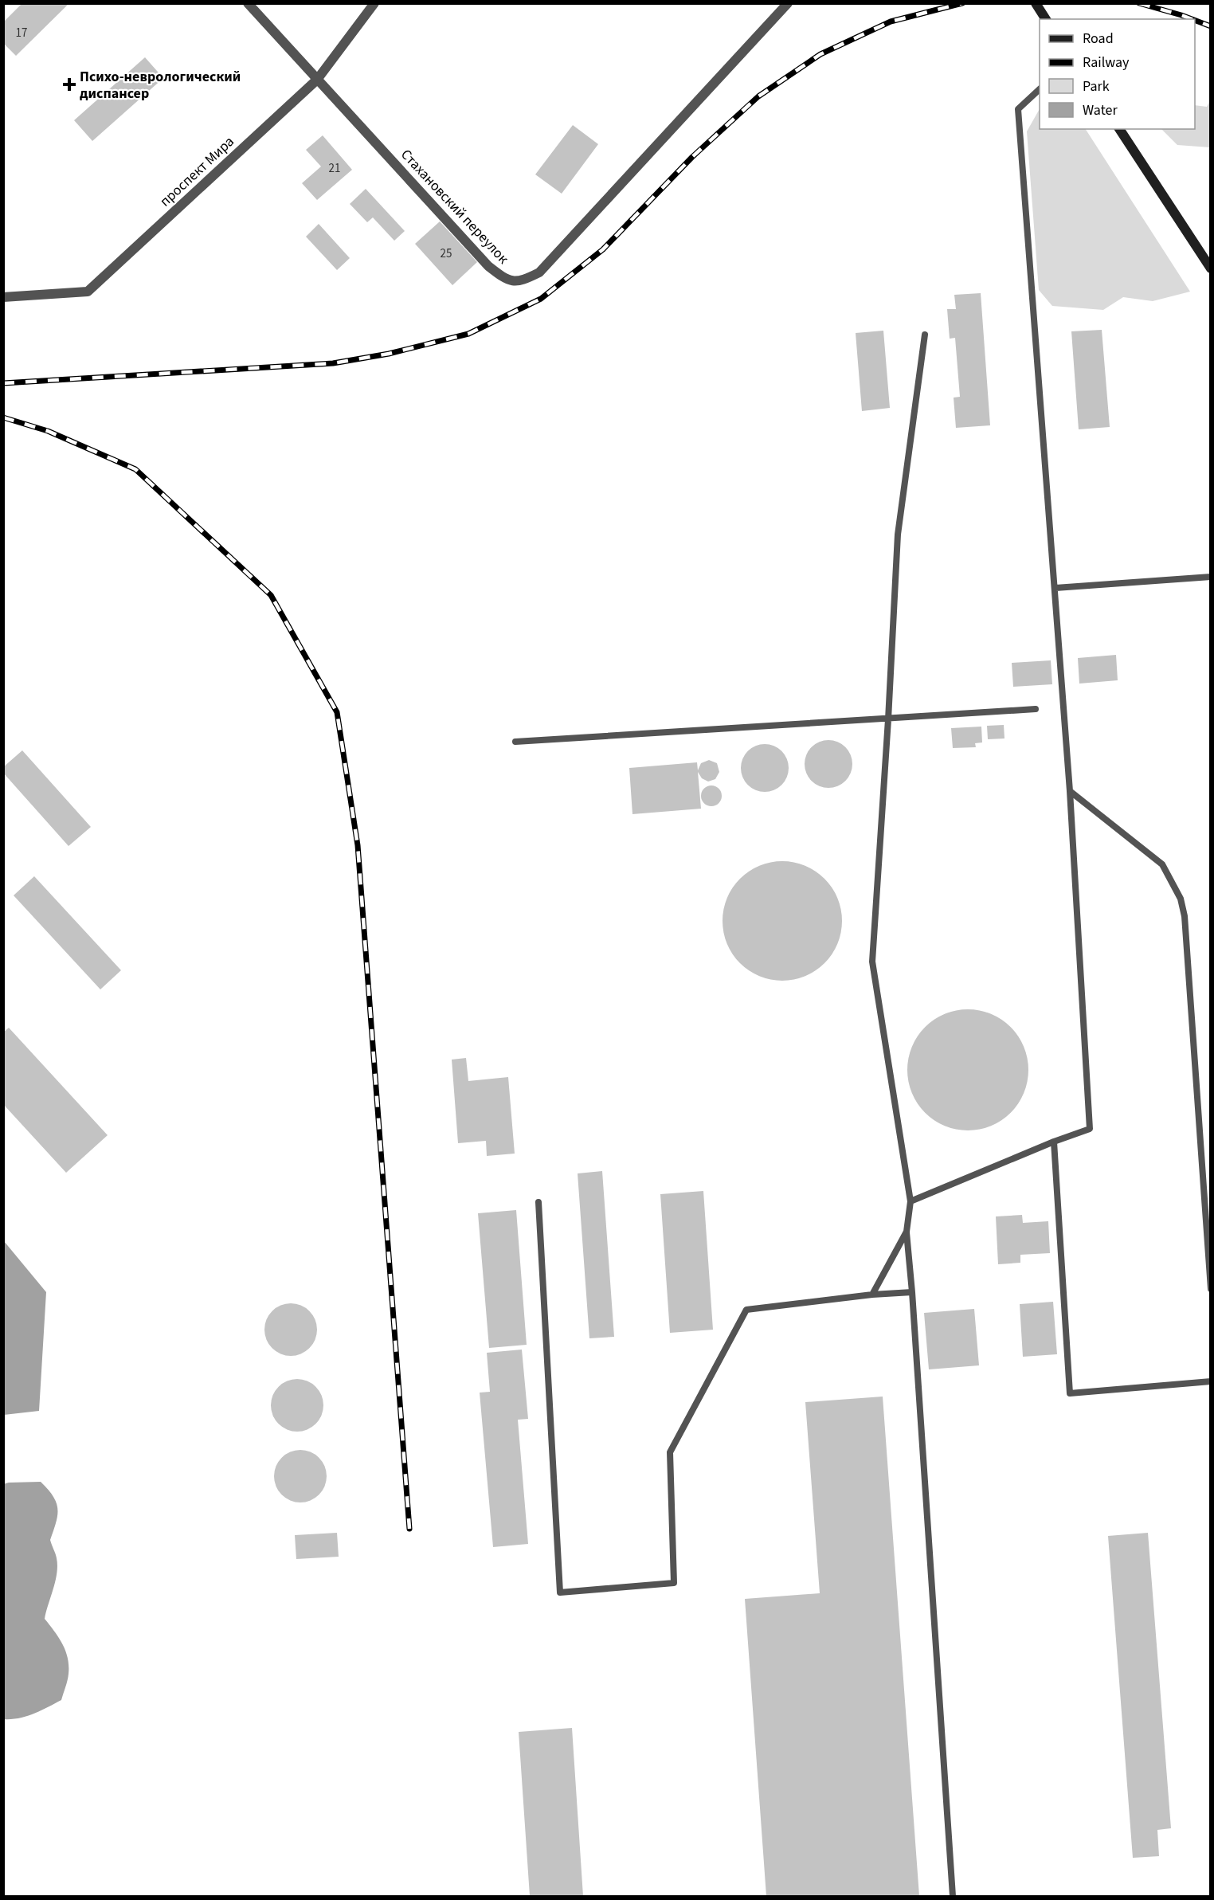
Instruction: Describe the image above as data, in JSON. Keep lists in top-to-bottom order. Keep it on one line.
{"streets":{"street":["проспект Мира","Стахановский переулок"]},"crossings":[["проспект Мира","Стахановский переулок"]],"places":{"health":["Психо-неврологический диспансер"]},"house_numbers":["17","21","25"],"legend":["Road","Railway","Park","Water"]}
